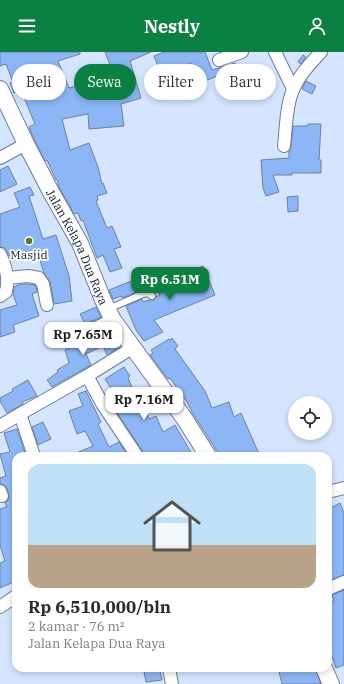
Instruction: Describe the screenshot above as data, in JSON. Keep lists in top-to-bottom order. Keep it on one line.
{"streets":{"main road":["Jalan Kelapa Dua Raya"]},"places":["Masjid"],"page":{"header":"Nestly","chip":["Beli","Sewa","Filter","Baru"],"price":["Rp 6.51M","Rp 7.65M","Rp 7.16M"],"list":[{"name":"Rp 6,510,000/bln","note":"2 kamar · 76 m² · Jalan Kelapa Dua Raya"}]}}
